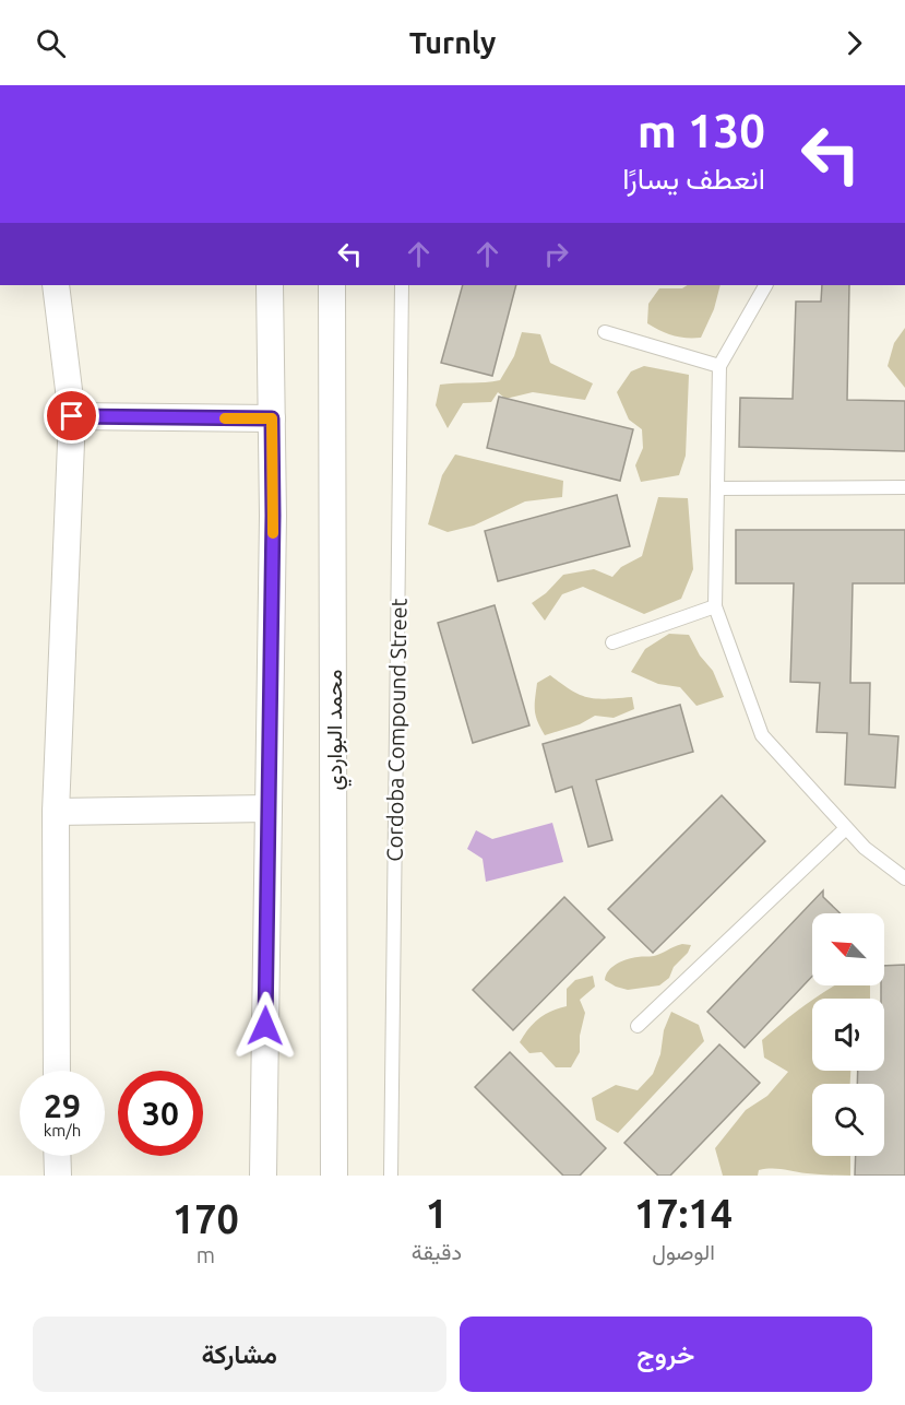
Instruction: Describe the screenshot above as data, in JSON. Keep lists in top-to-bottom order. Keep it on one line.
{"streets":{"street":["محمد البواردي"],"lane":["Cordoba Compound Street"]},"north":"top left","page":{"header":"Turnly","turn":["130 m","انعطف يسارًا"],"speed":"29 km/h","limit":"30","eta":["17:14","الوصول","1","دقيقة","170","m"],"buttons":["خروج","مشاركة"]}}
